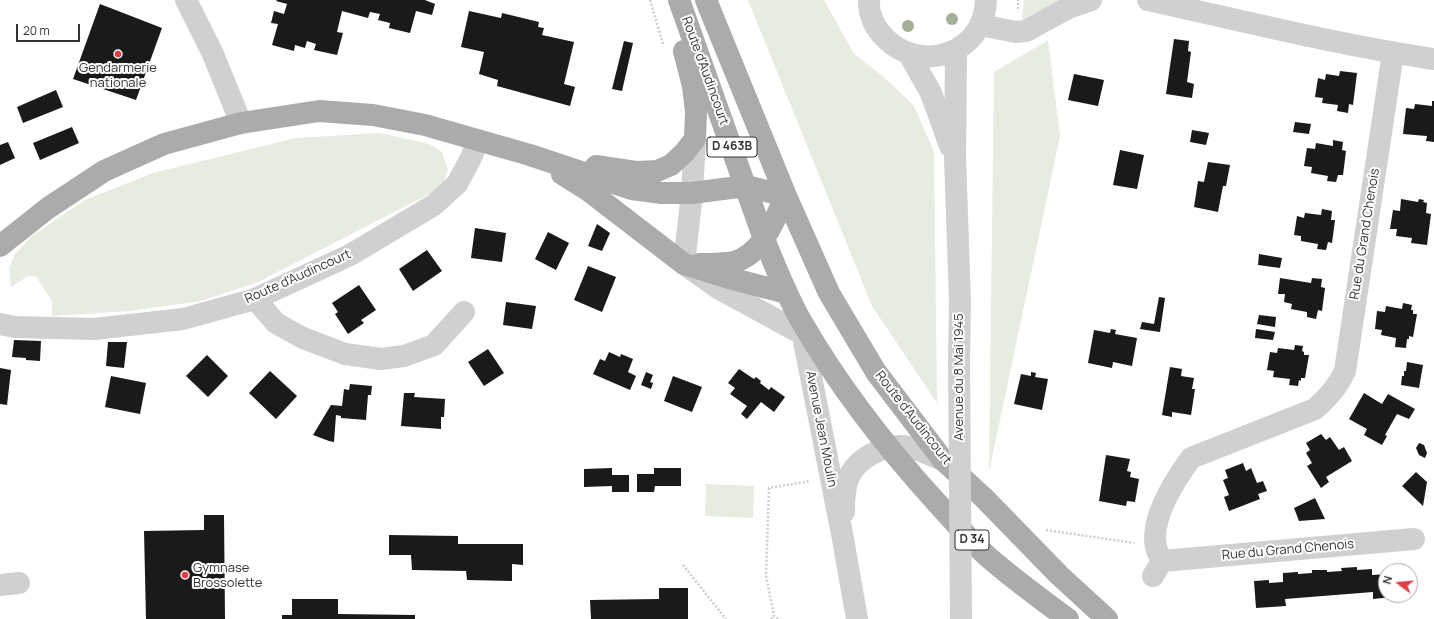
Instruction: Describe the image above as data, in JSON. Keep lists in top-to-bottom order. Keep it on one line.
{"streets":{"main road":["Route d'Audincourt","D 463B","D 34"],"street":["Rue du Grand Chenois","Avenue du 8 Mai 1945","Avenue Jean Moulin"]},"crossings":[["Route d'Audincourt","Avenue Jean Moulin"]],"places":["Gendarmerie nationale","Gymnase Brossolette"],"scale_bar":"20 m","north":"left"}
